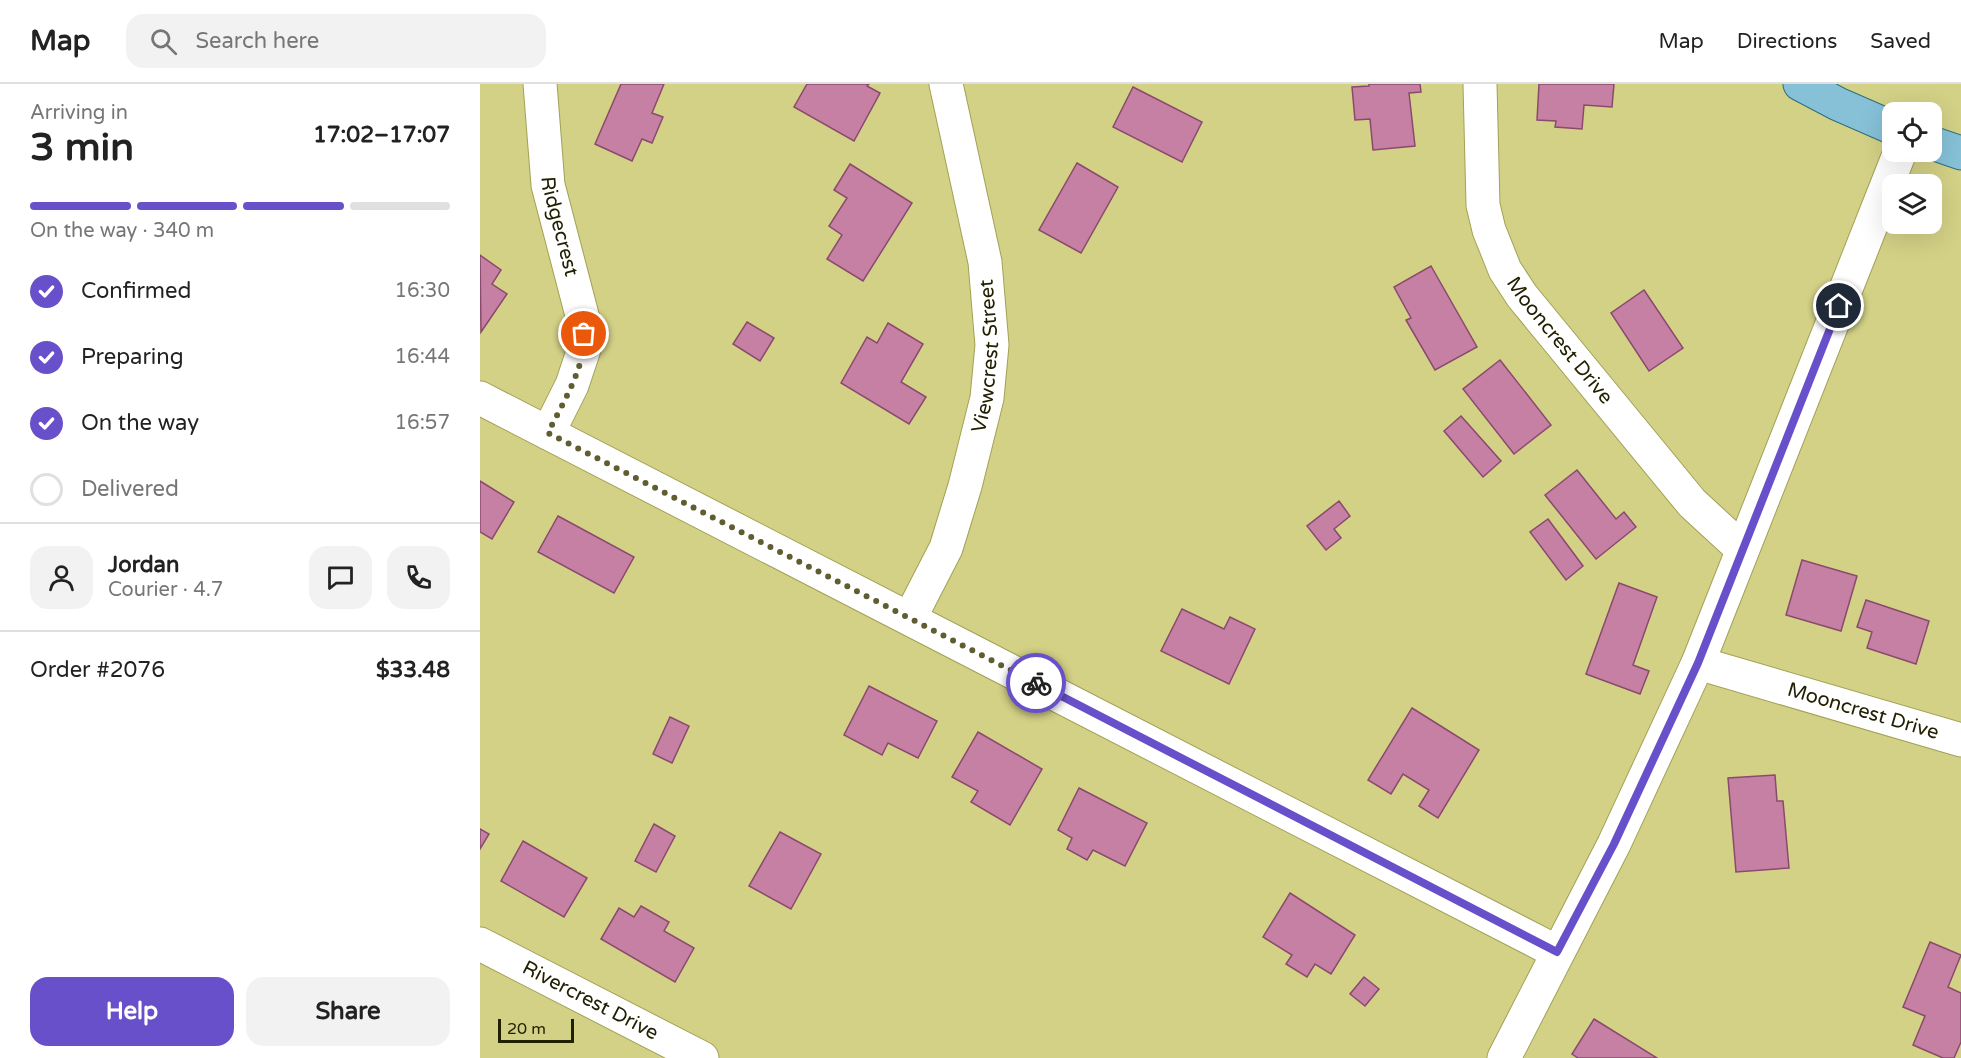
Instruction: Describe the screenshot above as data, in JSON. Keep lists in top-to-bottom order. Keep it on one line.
{"streets":{"street":["Ridgecrest","Mooncrest Drive","Viewcrest Street","Rivercrest Drive"]},"scale_bar":"20 m","page":{"header":"Map","search":"Search here","nav":["Map","Directions","Saved"],"heading":["3 min","Arriving in","17:02–17:07"],"panel":["Jordan","Courier · 4.7","Order #2076","$33.48"],"bar":"On the way · 340 m","list":[["Confirmed","16:30"],["Preparing","16:44"],["On the way","16:57"],"Delivered"],"buttons":["Help","Share"],"scale":"20 m"}}
